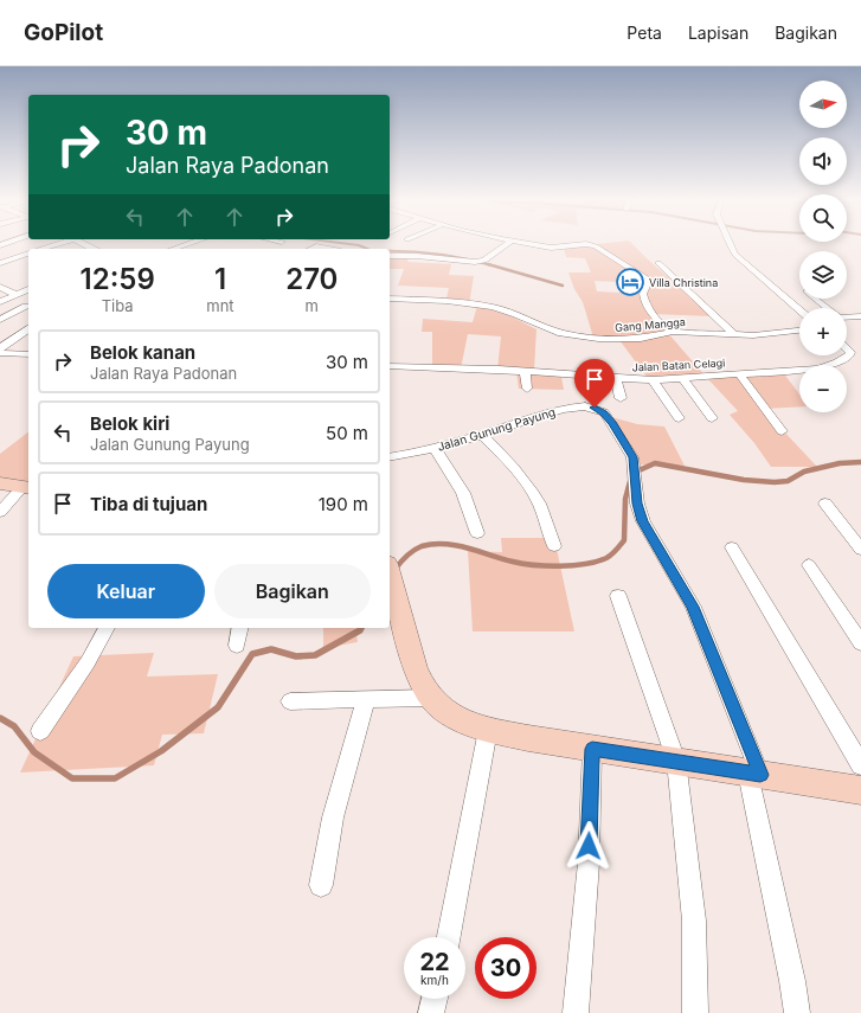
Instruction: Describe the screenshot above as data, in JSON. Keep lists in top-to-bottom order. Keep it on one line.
{"streets":{"street":["Gang Mangga","Jalan Batan Celagi","Jalan Gunung Payung"]},"places":{"hotel":["Villa Christina"]},"north":"right","page":{"header":"GoPilot","nav":["Peta","Lapisan","Bagikan"],"map_buttons":["+","−"],"turn":["30 m","Jalan Raya Padonan"],"eta":["12:59","Tiba","1","mnt","270","m"],"list":[{"name":"Belok kanan","note":"Jalan Raya Padonan","value":"30 m"},{"name":"Belok kiri","note":"Jalan Gunung Payung","value":"50 m"},{"name":"Tiba di tujuan","value":"190 m"}],"buttons":["Keluar","Bagikan"],"speed":"22 km/h","limit":"30"}}
